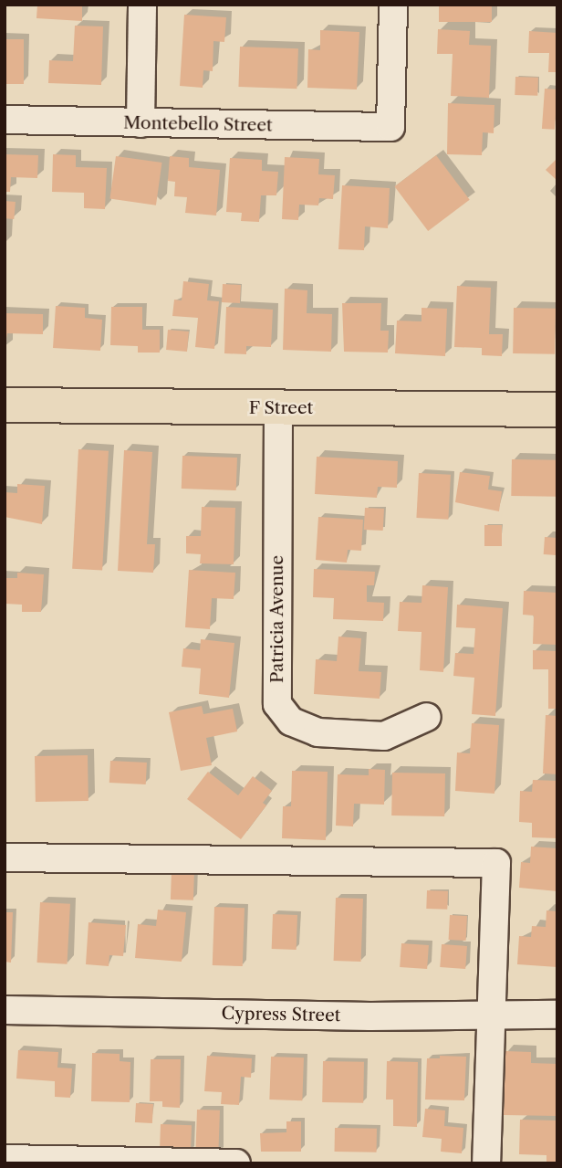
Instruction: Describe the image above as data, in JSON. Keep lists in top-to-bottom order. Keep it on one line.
{"streets":{"main road":["F Street"],"street":["Montebello Street","Patricia Avenue","Cypress Street"]},"crossings":[["F Street","Patricia Avenue"]]}
